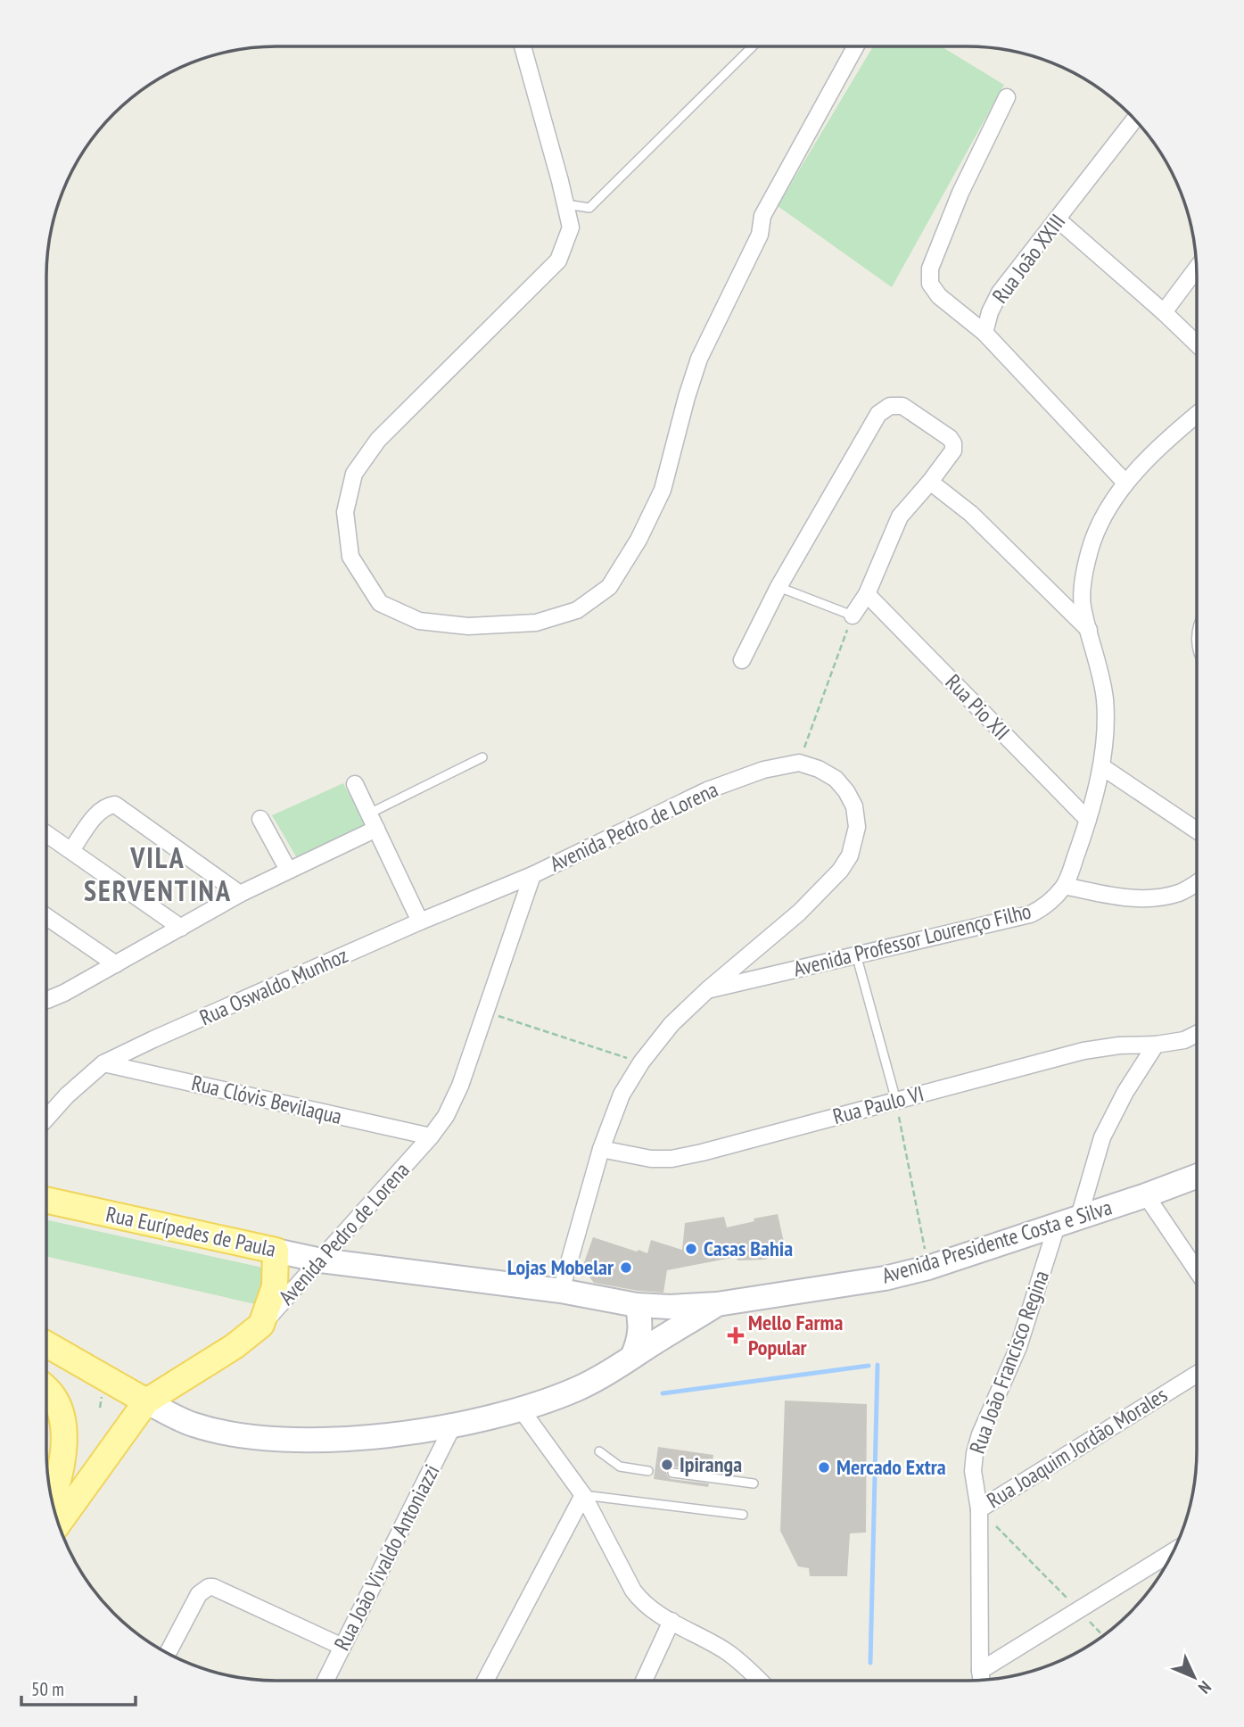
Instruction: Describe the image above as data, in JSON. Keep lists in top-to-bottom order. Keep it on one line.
{"streets":{"main road":["Avenida Pedro de Lorena","Rua Eurípedes de Paula"],"street":["Rua João XXIII","Rua Pio XII","Avenida Professor Lourenço Filho","Rua Oswaldo Munhoz","Rua Clóvis Bevilaqua","Rua Paulo VI","Avenida Presidente Costa e Silva","Rua João Francisco Regina","Rua Joaquim Jordão Morales","Rua João Vivaldo Antoniazzi"]},"crossings":[["Rua Pio XII","Avenida Professor Lourenço Filho"],["Avenida Pedro de Lorena","Rua Oswaldo Munhoz"],["Avenida Pedro de Lorena","Rua Clóvis Bevilaqua"],["Avenida Pedro de Lorena","Rua Eurípedes de Paula"],["Avenida Pedro de Lorena","Avenida Presidente Costa e Silva"],["Rua Oswaldo Munhoz","Rua Clóvis Bevilaqua"],["Rua Eurípedes de Paula","Avenida Presidente Costa e Silva"],["Avenida Presidente Costa e Silva","Rua João Francisco Regina"],["Avenida Presidente Costa e Silva","Rua João Vivaldo Antoniazzi"],["Rua João Francisco Regina","Rua Joaquim Jordão Morales"]],"districts":["VILA SERVENTINA"],"places":{"other":["Casas Bahia","Lojas Mobelar","Ipiranga","Mercado Extra"],"health":["Mello Farma Popular"]},"scale_bar":"50 m","north":"bottom right"}
